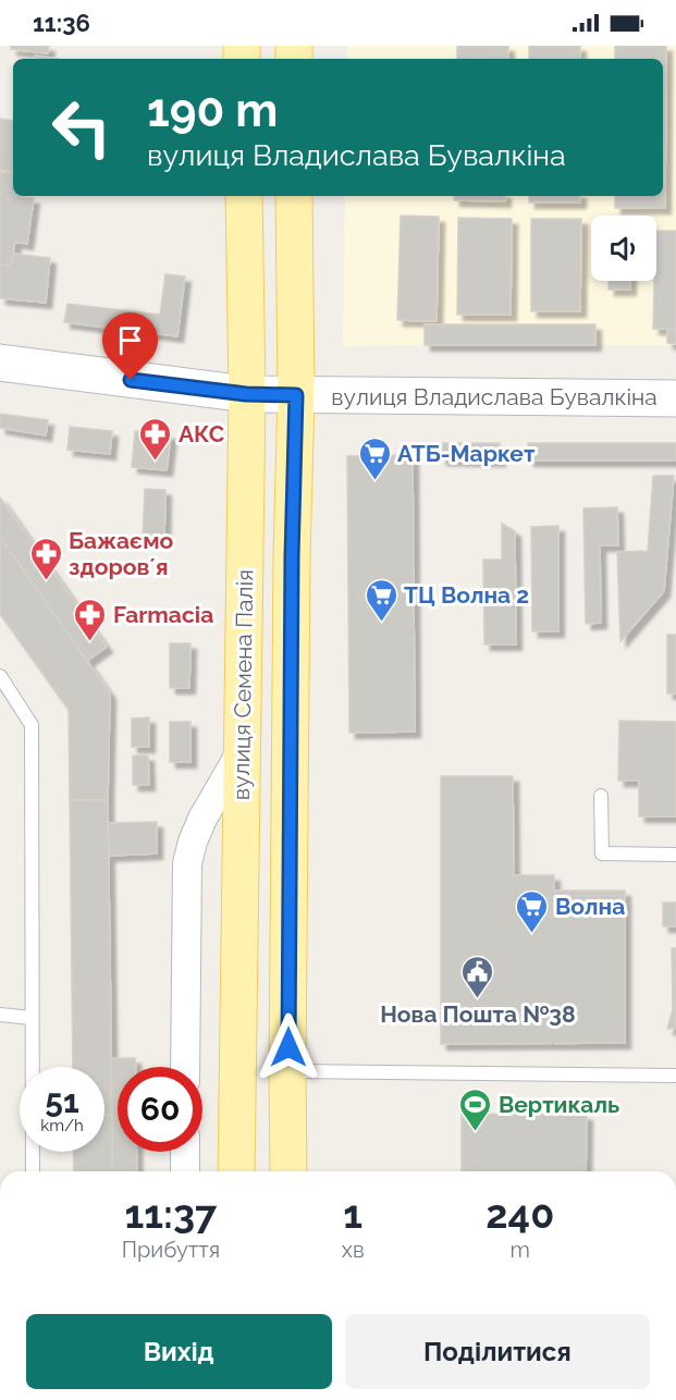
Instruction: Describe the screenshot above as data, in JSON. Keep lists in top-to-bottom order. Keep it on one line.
{"streets":{"main road":["вулиця Семена Палія"],"street":["вулиця Владислава Бувалкіна"]},"crossings":[["вулиця Владислава Бувалкіна","вулиця Семена Палія"]],"places":{"pharmacy":["АКС","Бажаємо здоровʼя","Farmacia"],"supermarket":["АТБ-Маркет","ТЦ Волна 2","Волна"],"public building":["Нова Пошта №38"],"sports":["Вертикаль"]},"page":{"status":"11:36","turn":["190 m","вулиця Владислава Бувалкіна"],"speed":"51 km/h","limit":"60","eta":["11:37","Прибуття","1","хв","240","m"],"buttons":["Вихід","Поділитися"]}}
